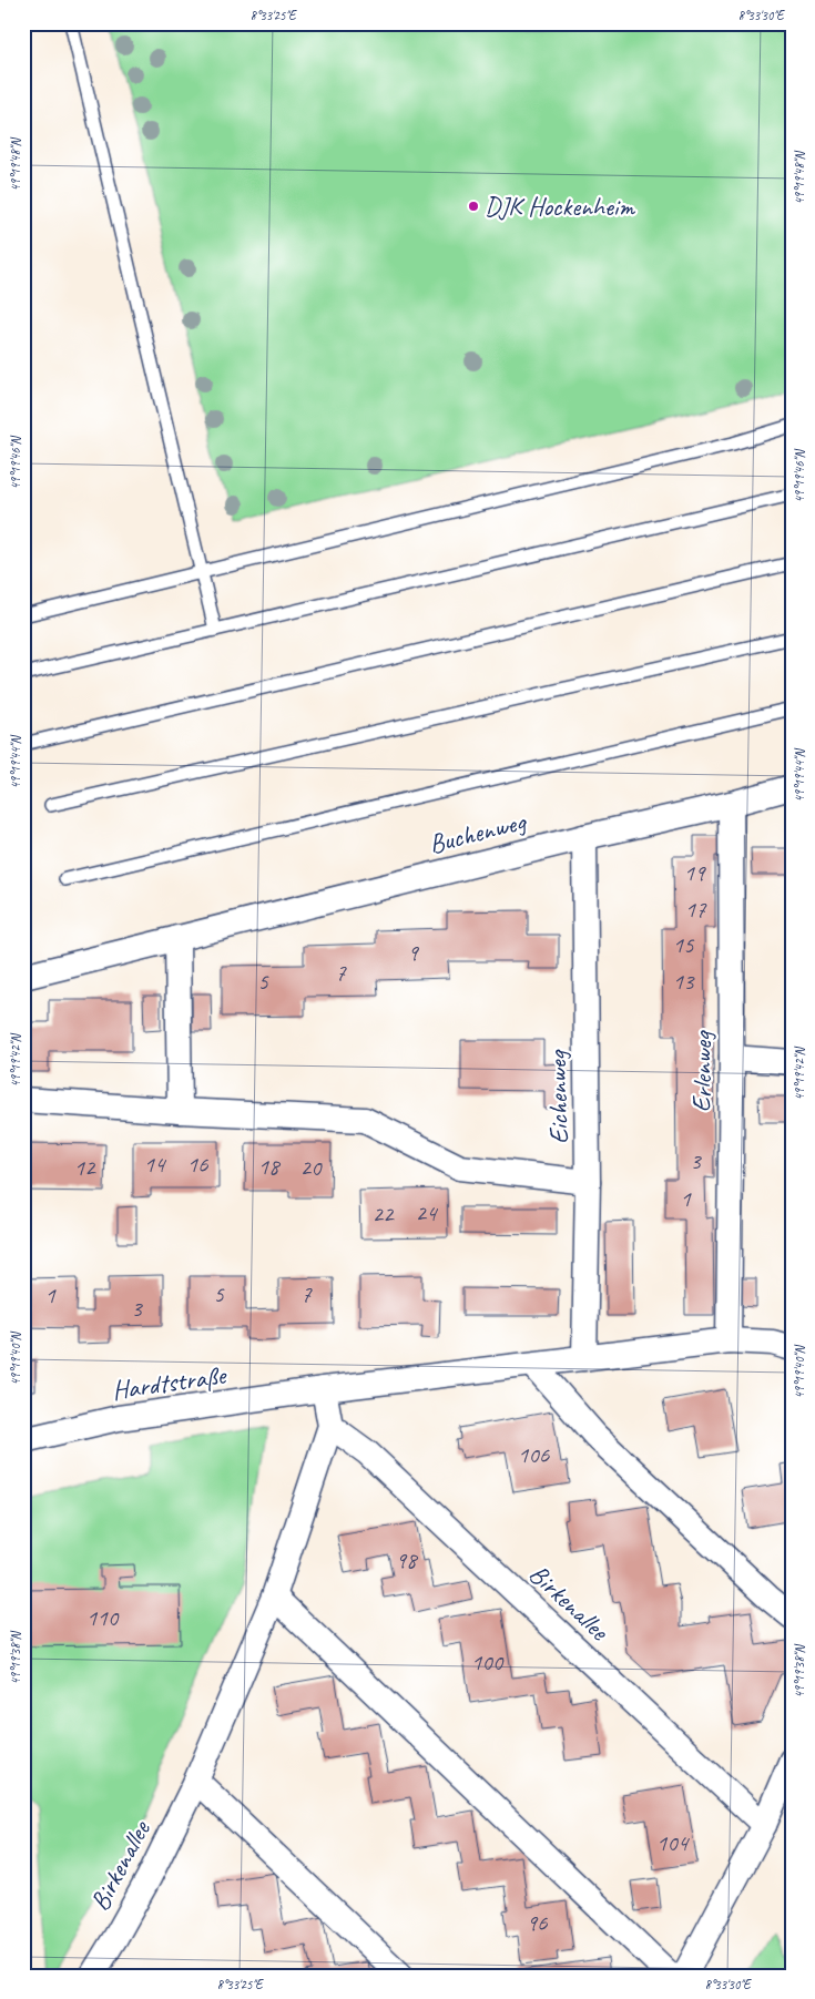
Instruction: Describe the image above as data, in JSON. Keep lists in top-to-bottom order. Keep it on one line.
{"streets":{"street":["Buchenweg","Erlenweg","Eichenweg","Hardtstraße","Birkenallee"]},"crossings":[["Buchenweg","Erlenweg"],["Buchenweg","Eichenweg"],["Hardtstraße","Birkenallee"]],"places":["DJK Hockenheim"],"house_numbers":["19","17","15","9","7","5","13","3","14","16","18","12","20","1","24","22","5","7","1","3","106","98","110","100","104","96"],"coordinates":["8°33'25\"E","8°33'30\"E","49°19'48\"N","49°19'46\"N","49°19'44\"N","49°19'42\"N","49°19'40\"N","49°19'38\"N"]}
